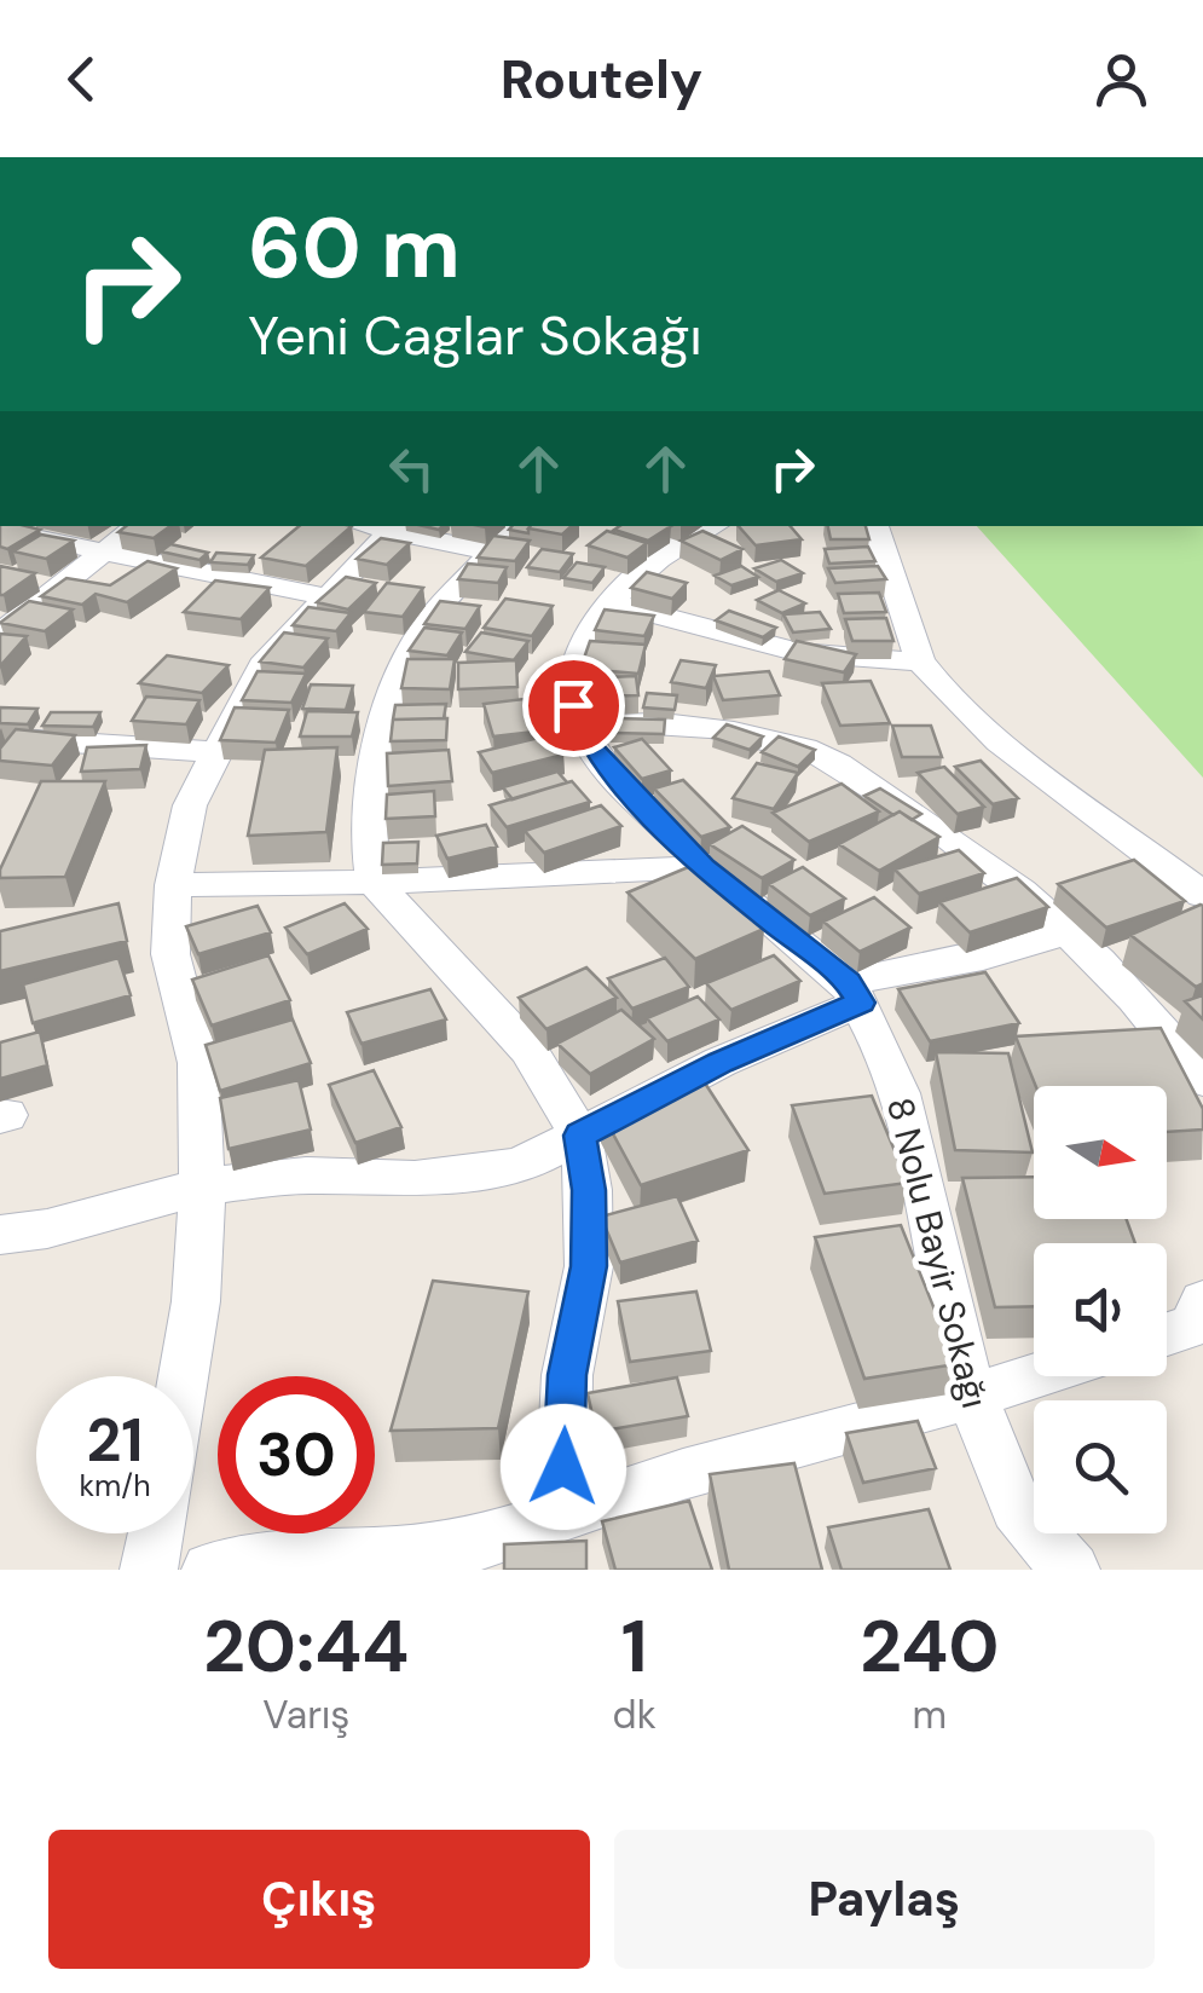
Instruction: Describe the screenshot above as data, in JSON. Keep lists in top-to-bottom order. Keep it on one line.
{"streets":{"street":["8 Nolu Bayir Sokağı"]},"north":"right","page":{"header":"Routely","turn":["60 m","Yeni Caglar Sokağı"],"speed":"21 km/h","limit":"30","eta":["20:44","Varış","1","dk","240","m"],"buttons":["Çıkış","Paylaş"]}}
